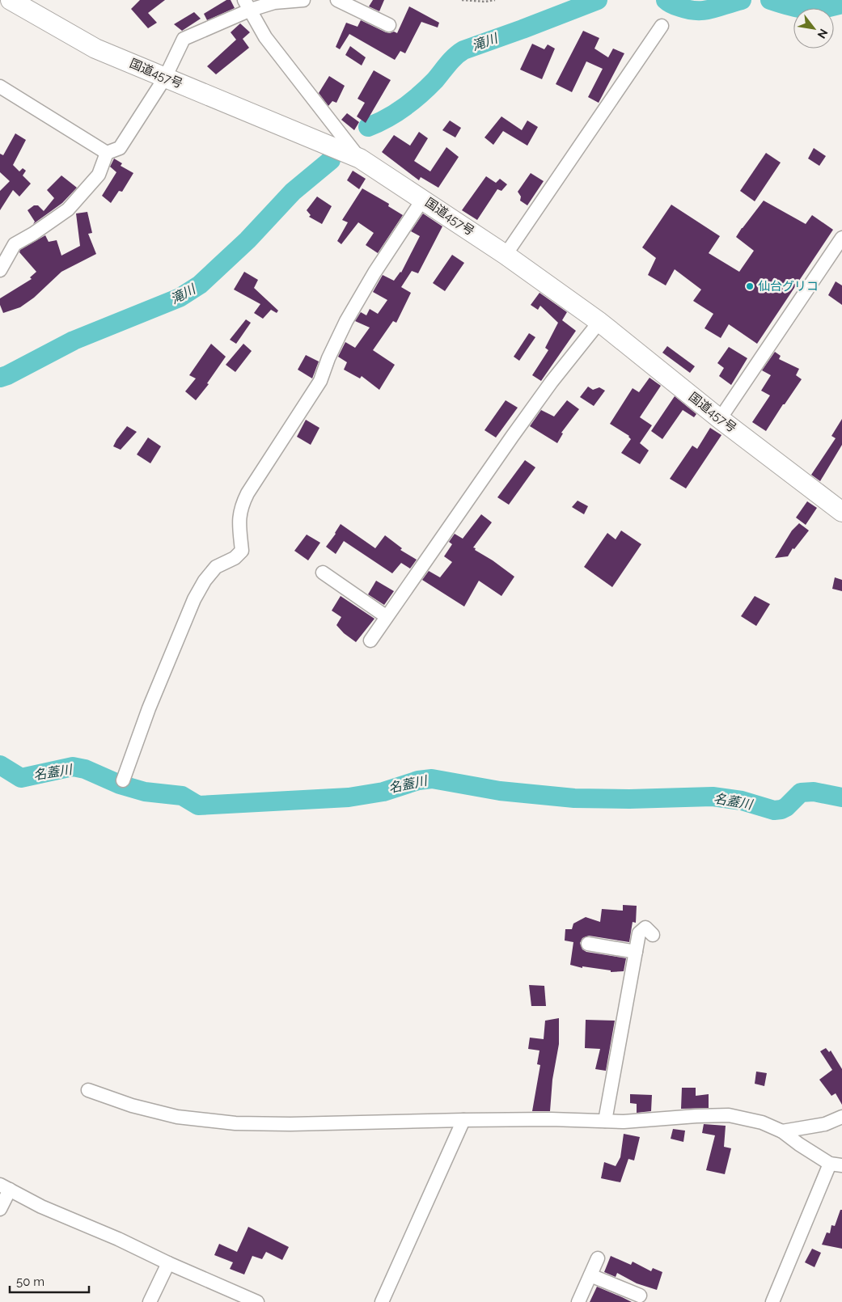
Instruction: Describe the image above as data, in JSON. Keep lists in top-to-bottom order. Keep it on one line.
{"streets":{"highway":["国道457号"]},"water":["滝川","名蓋川"],"places":["仙台グリコ"],"scale_bar":"50 m","north":"bottom right"}
